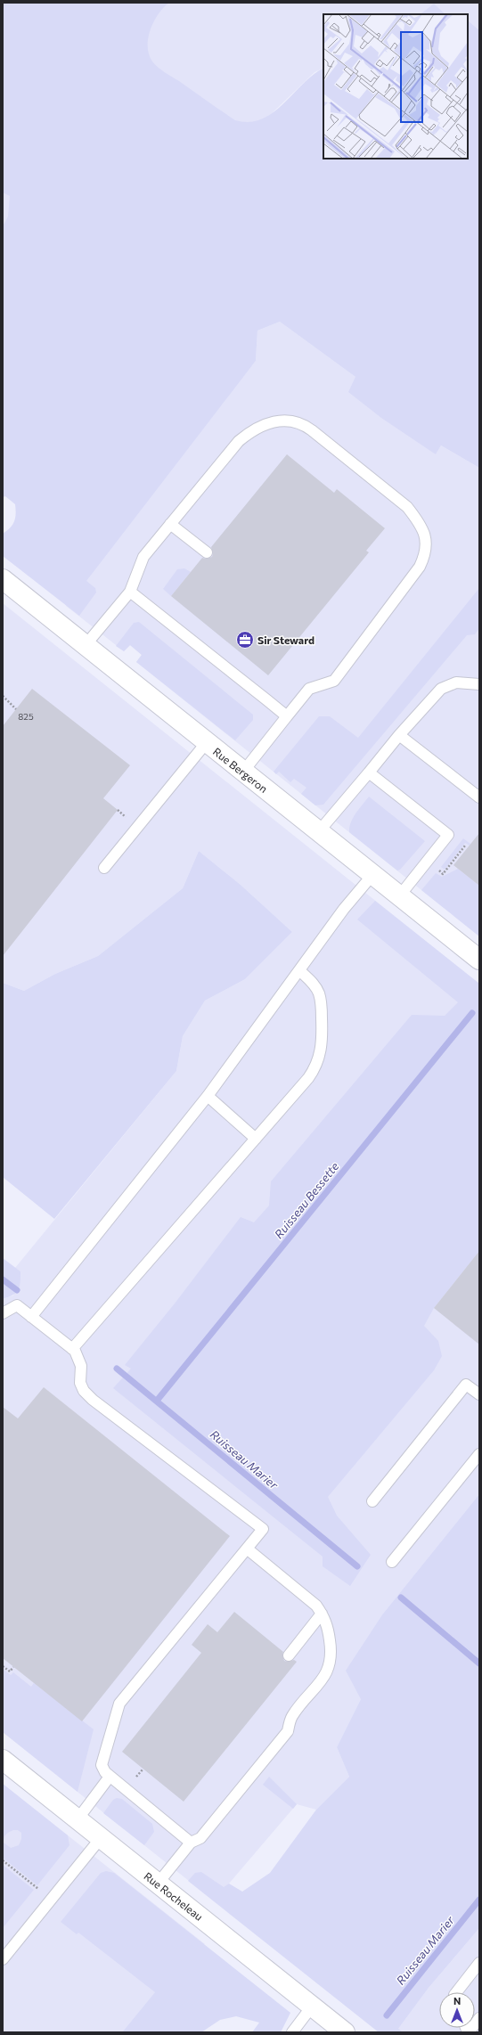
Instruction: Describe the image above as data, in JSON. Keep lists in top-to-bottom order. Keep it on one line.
{"streets":{"street":["Rue Bergeron","Rue Rocheleau"]},"water":["Ruisseau Bessette","Ruisseau Marier"],"places":{"office":["Sir Steward"]},"house_numbers":["825"],"north":"top"}
